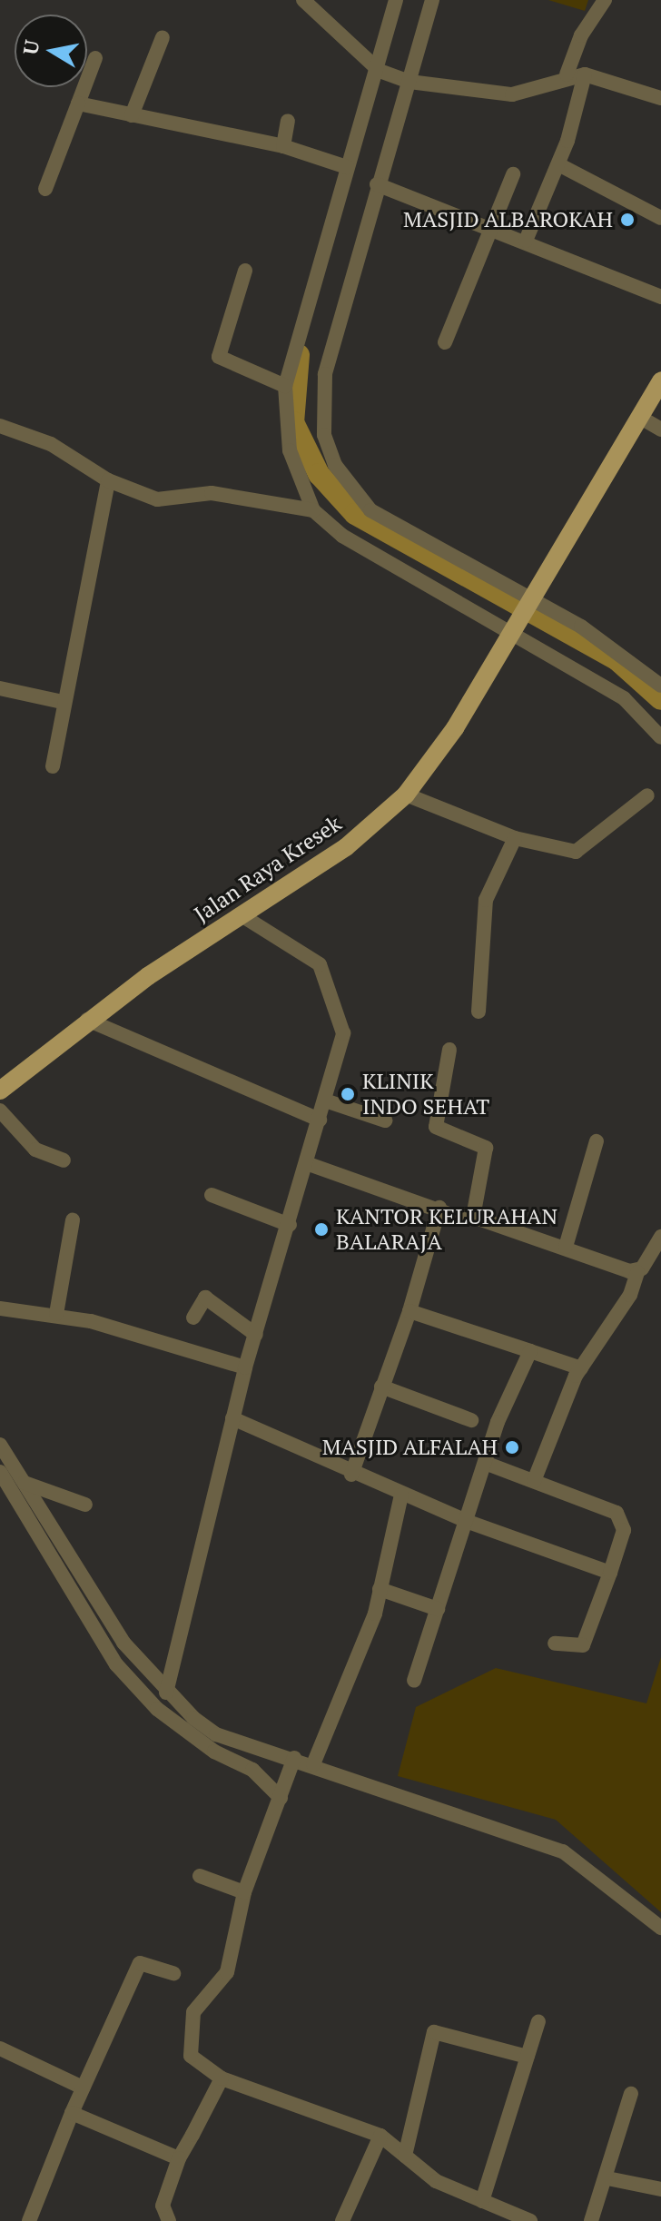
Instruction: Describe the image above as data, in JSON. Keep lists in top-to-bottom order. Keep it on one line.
{"streets":{"main road":["Jalan Raya Kresek"]},"places":["MASJID ALBAROKAH","KLINIK INDO SEHAT","KANTOR KELURAHAN BALARAJA","MASJID ALFALAH"],"north":"left"}
